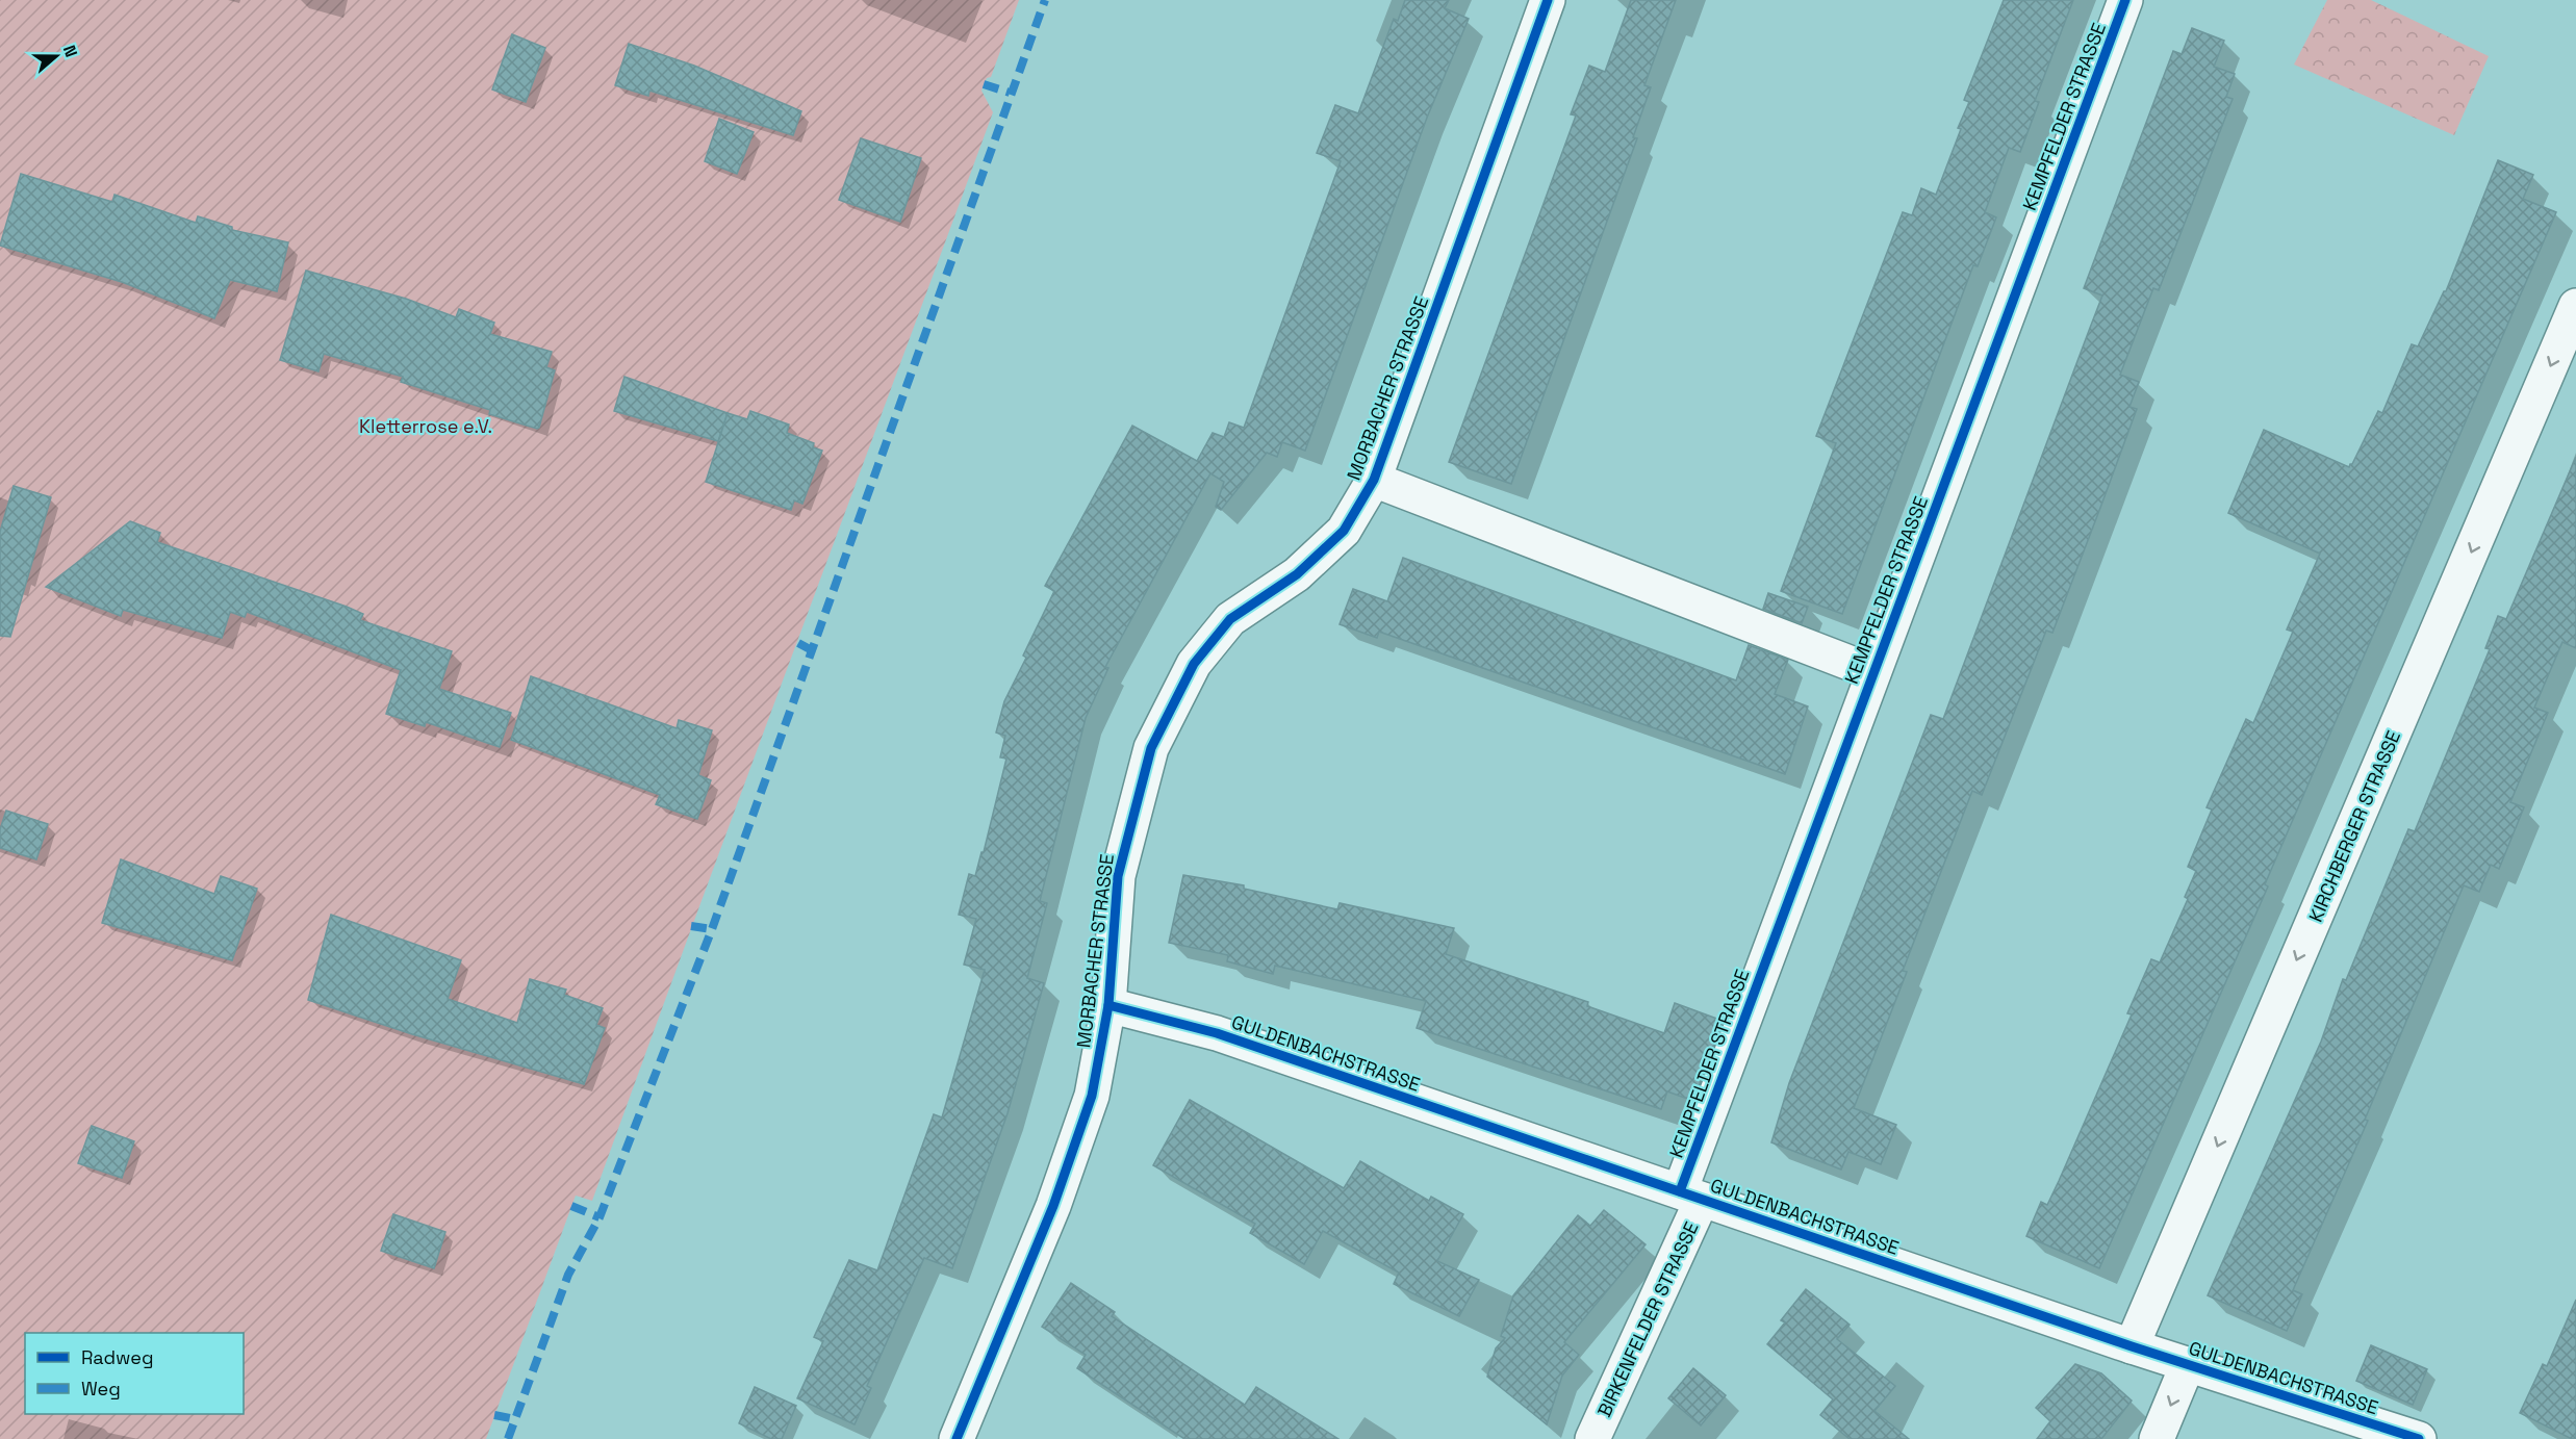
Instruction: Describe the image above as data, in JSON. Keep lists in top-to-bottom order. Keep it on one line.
{"streets":{"street":["KEMPFELDER STRASSE","MORBACHER STRASSE","KIRCHBERGER STRASSE","GULDENBACHSTRASSE","BIRKENFELDER STRASSE"]},"crossings":[["KEMPFELDER STRASSE","MORBACHER STRASSE"],["KEMPFELDER STRASSE","GULDENBACHSTRASSE"],["KEMPFELDER STRASSE","BIRKENFELDER STRASSE"],["MORBACHER STRASSE","GULDENBACHSTRASSE"],["KIRCHBERGER STRASSE","GULDENBACHSTRASSE"],["GULDENBACHSTRASSE","BIRKENFELDER STRASSE"]],"one_way":["KIRCHBERGER STRASSE"],"parks":["Kletterrose e.V."],"legend":["Radweg","Weg"],"north":"right"}
